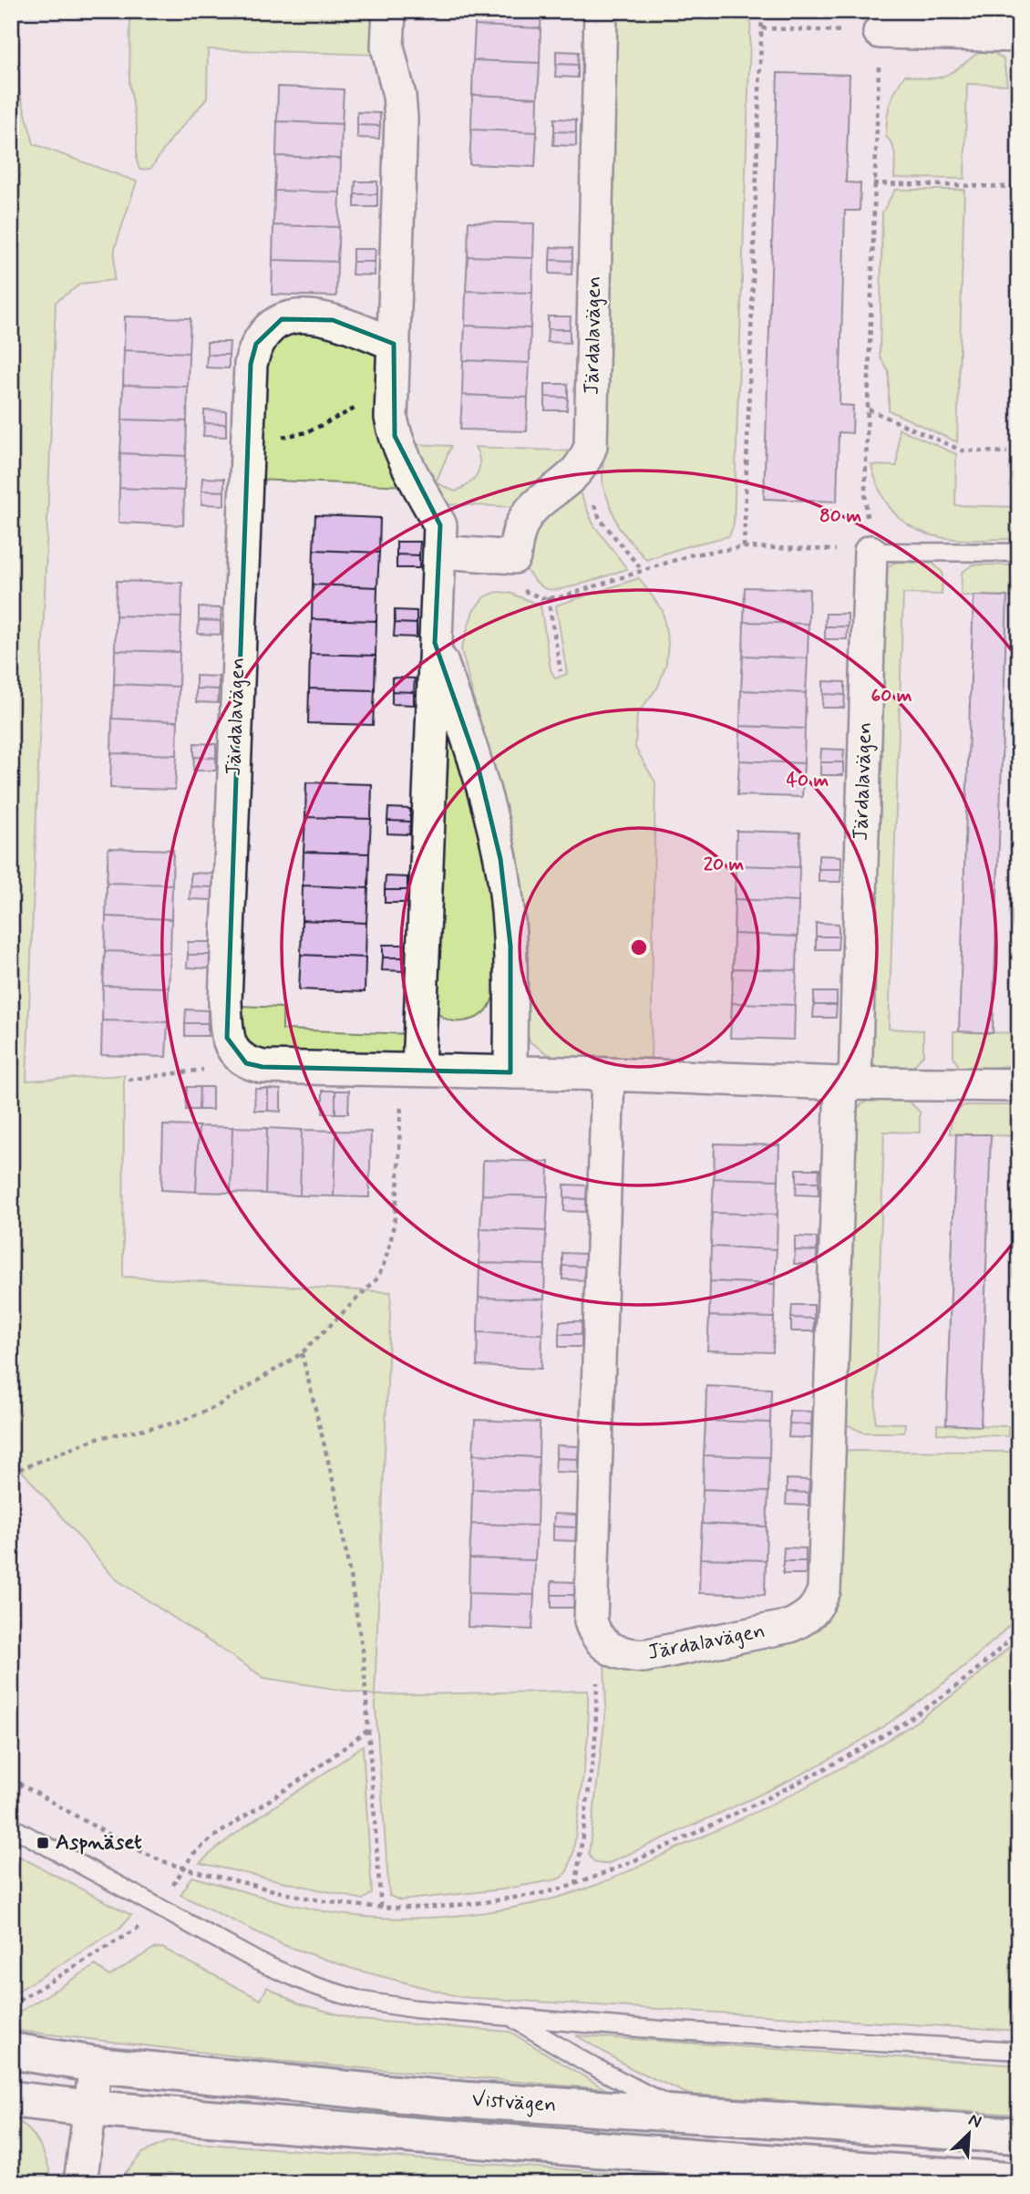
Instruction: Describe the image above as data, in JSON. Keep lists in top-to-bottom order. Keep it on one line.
{"streets":{"main road":["Vistvägen"],"street":["Järdalavägen"]},"places":{"transit":["Aspnäset"]},"north":"top right","rings":["80 m","60 m","40 m","20 m"]}
